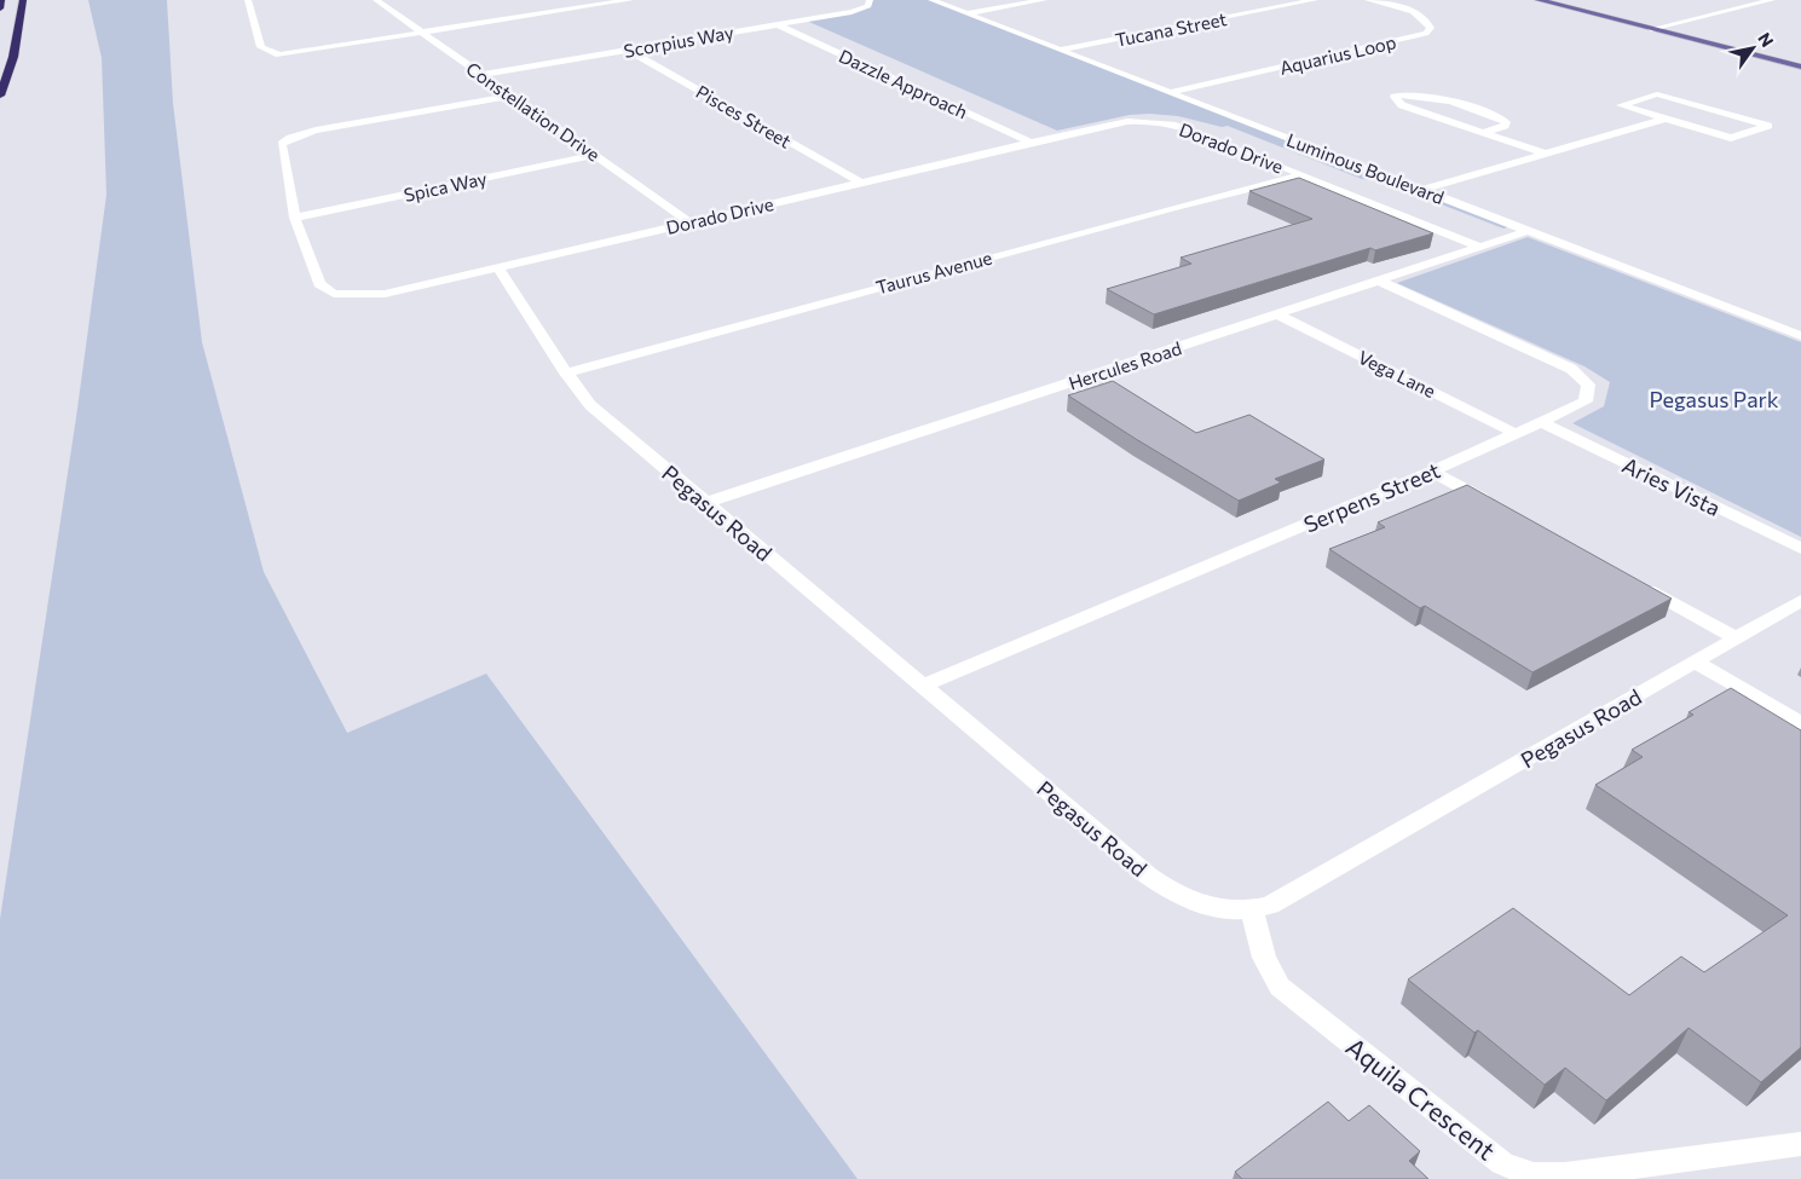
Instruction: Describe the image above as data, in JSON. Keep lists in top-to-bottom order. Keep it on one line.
{"streets":{"street":["Tucana Street","Scorpius Way","Aquarius Loop","Dazzle Approach","Constellation Drive","Pisces Street","Dorado Drive","Luminous Boulevard","Spica Way","Taurus Avenue","Hercules Road","Vega Lane","Aries Vista","Serpens Street","Pegasus Road","Aquila Crescent"]},"crossings":[["Tucana Street","Luminous Boulevard"],["Scorpius Way","Dazzle Approach"],["Scorpius Way","Constellation Drive"],["Scorpius Way","Pisces Street"],["Aquarius Loop","Luminous Boulevard"],["Dazzle Approach","Dorado Drive"],["Constellation Drive","Dorado Drive"],["Constellation Drive","Spica Way"],["Pisces Street","Dorado Drive"],["Dorado Drive","Spica Way"],["Dorado Drive","Taurus Avenue"],["Dorado Drive","Hercules Road"],["Luminous Boulevard","Hercules Road"],["Taurus Avenue","Pegasus Road"],["Hercules Road","Vega Lane"],["Hercules Road","Serpens Street"],["Hercules Road","Pegasus Road"],["Vega Lane","Serpens Street"],["Aries Vista","Serpens Street"],["Serpens Street","Pegasus Road"],["Pegasus Road","Aquila Crescent"]],"parks":["Pegasus Park"],"north":"top right"}
